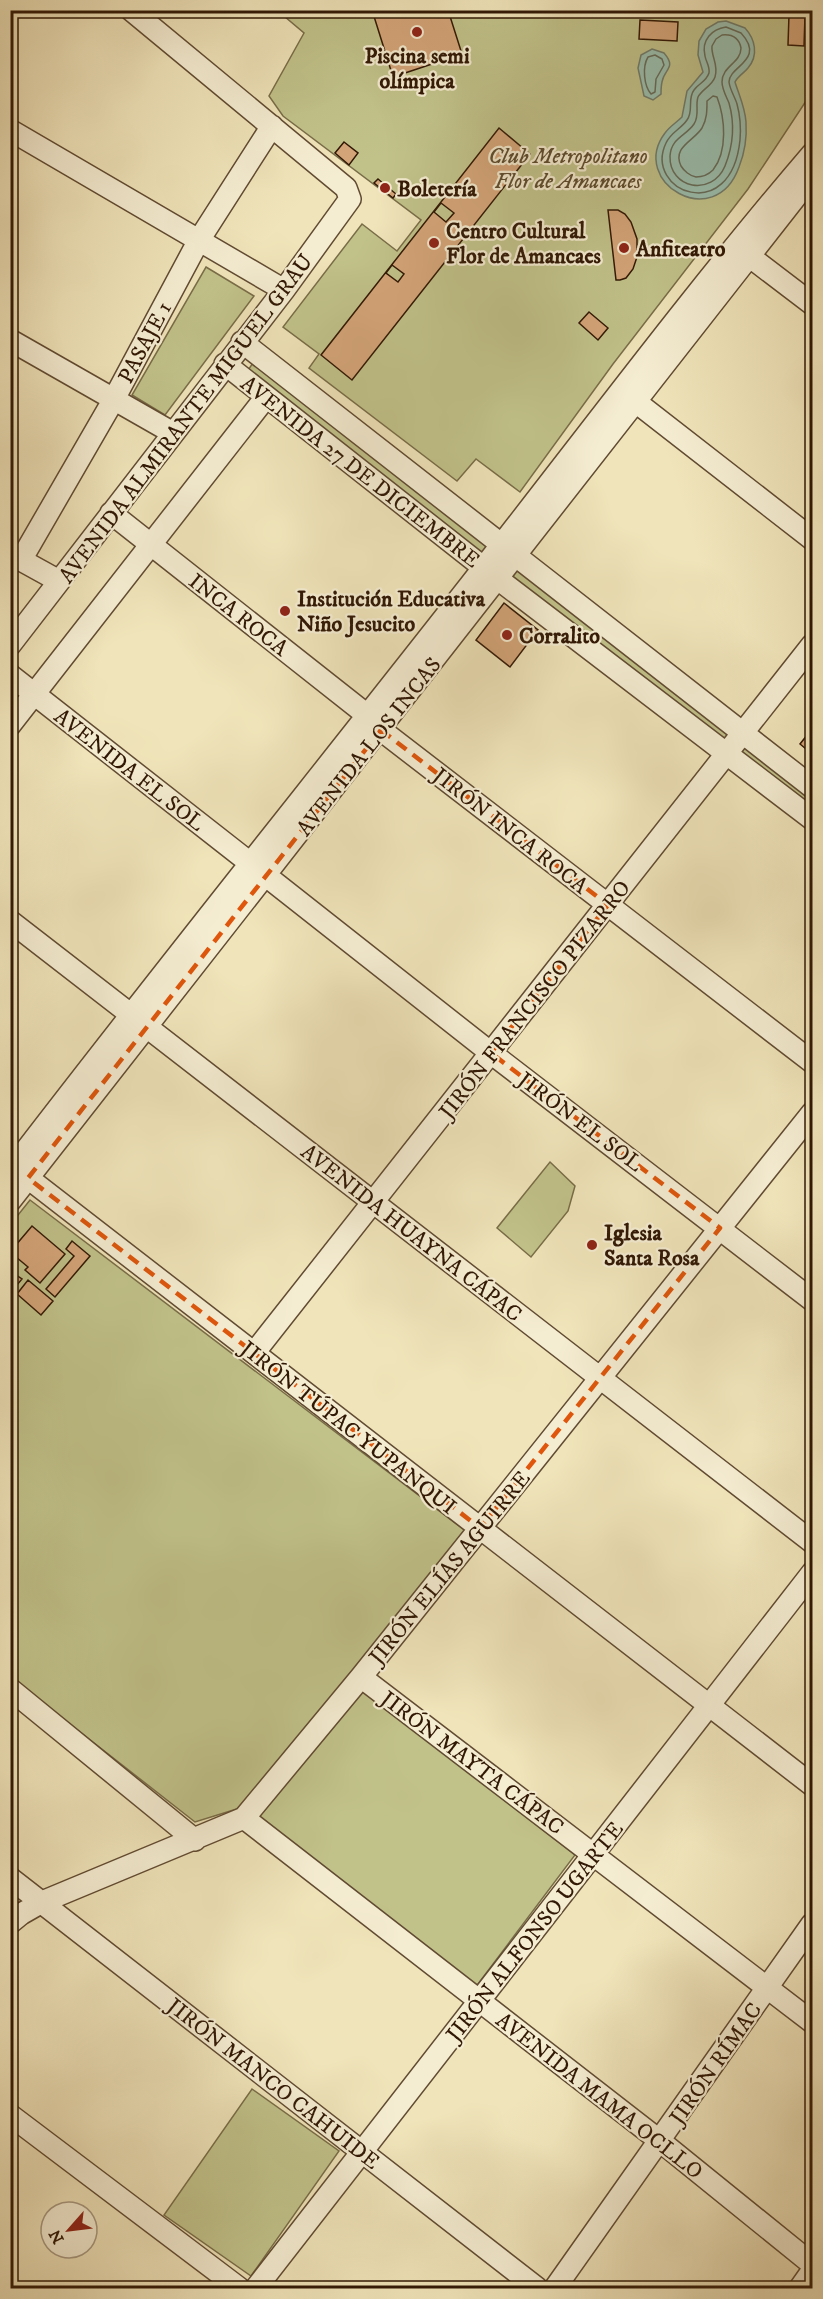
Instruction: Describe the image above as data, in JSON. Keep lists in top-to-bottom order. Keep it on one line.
{"streets":{"street":["PASAJE 1","AVENIDA ALMIRANTE MIGUEL GRAU","AVENIDA 27 DE DICIEMBRE","INCA ROCA","AVENIDA LOS INCAS","AVENIDA EL SOL","JIRÓN INCA ROCA","JIRÓN FRANCISCO PIZARRO","JIRÓN EL SOL","AVENIDA HUAYNA CÁPAC","JIRÓN TÚPAC YUPANQUI","JIRÓN ELÍAS AGUIRRE","JIRÓN MAYTA CÁPAC","JIRÓN ALFONSO UGARTE","JIRÓN RÍMAC","JIRÓN MANCO CAHUIDE","AVENIDA MAMA OCLLO"]},"crossings":[["PASAJE 1","AVENIDA ALMIRANTE MIGUEL GRAU"],["AVENIDA ALMIRANTE MIGUEL GRAU","AVENIDA 27 DE DICIEMBRE"],["AVENIDA ALMIRANTE MIGUEL GRAU","INCA ROCA"],["AVENIDA 27 DE DICIEMBRE","AVENIDA LOS INCAS"],["AVENIDA 27 DE DICIEMBRE","JIRÓN FRANCISCO PIZARRO"],["INCA ROCA","AVENIDA LOS INCAS"],["INCA ROCA","JIRÓN INCA ROCA"],["AVENIDA LOS INCAS","AVENIDA EL SOL"],["AVENIDA LOS INCAS","JIRÓN INCA ROCA"],["AVENIDA LOS INCAS","JIRÓN EL SOL"],["AVENIDA LOS INCAS","AVENIDA HUAYNA CÁPAC"],["AVENIDA LOS INCAS","JIRÓN TÚPAC YUPANQUI"],["AVENIDA EL SOL","JIRÓN EL SOL"],["JIRÓN INCA ROCA","JIRÓN FRANCISCO PIZARRO"],["JIRÓN FRANCISCO PIZARRO","JIRÓN EL SOL"],["JIRÓN FRANCISCO PIZARRO","AVENIDA HUAYNA CÁPAC"],["JIRÓN FRANCISCO PIZARRO","JIRÓN TÚPAC YUPANQUI"],["JIRÓN EL SOL","JIRÓN ELÍAS AGUIRRE"],["AVENIDA HUAYNA CÁPAC","JIRÓN ELÍAS AGUIRRE"],["JIRÓN TÚPAC YUPANQUI","JIRÓN ELÍAS AGUIRRE"],["JIRÓN TÚPAC YUPANQUI","JIRÓN ALFONSO UGARTE"],["JIRÓN ELÍAS AGUIRRE","JIRÓN MAYTA CÁPAC"],["JIRÓN ELÍAS AGUIRRE","JIRÓN MANCO CAHUIDE"],["JIRÓN ELÍAS AGUIRRE","AVENIDA MAMA OCLLO"],["JIRÓN MAYTA CÁPAC","JIRÓN ALFONSO UGARTE"],["JIRÓN MAYTA CÁPAC","JIRÓN RÍMAC"],["JIRÓN ALFONSO UGARTE","JIRÓN MANCO CAHUIDE"],["JIRÓN ALFONSO UGARTE","AVENIDA MAMA OCLLO"],["JIRÓN RÍMAC","AVENIDA MAMA OCLLO"]],"parks":["Club Metropolitano Flor de Amancaes"],"places":["Piscina semi olímpica","Boletería","Centro Cultural Flor de Amancaes","Anfiteatro","Institución Educativa Niño Jesucito","Corralito","Iglesia Santa Rosa"],"north":"bottom left"}
